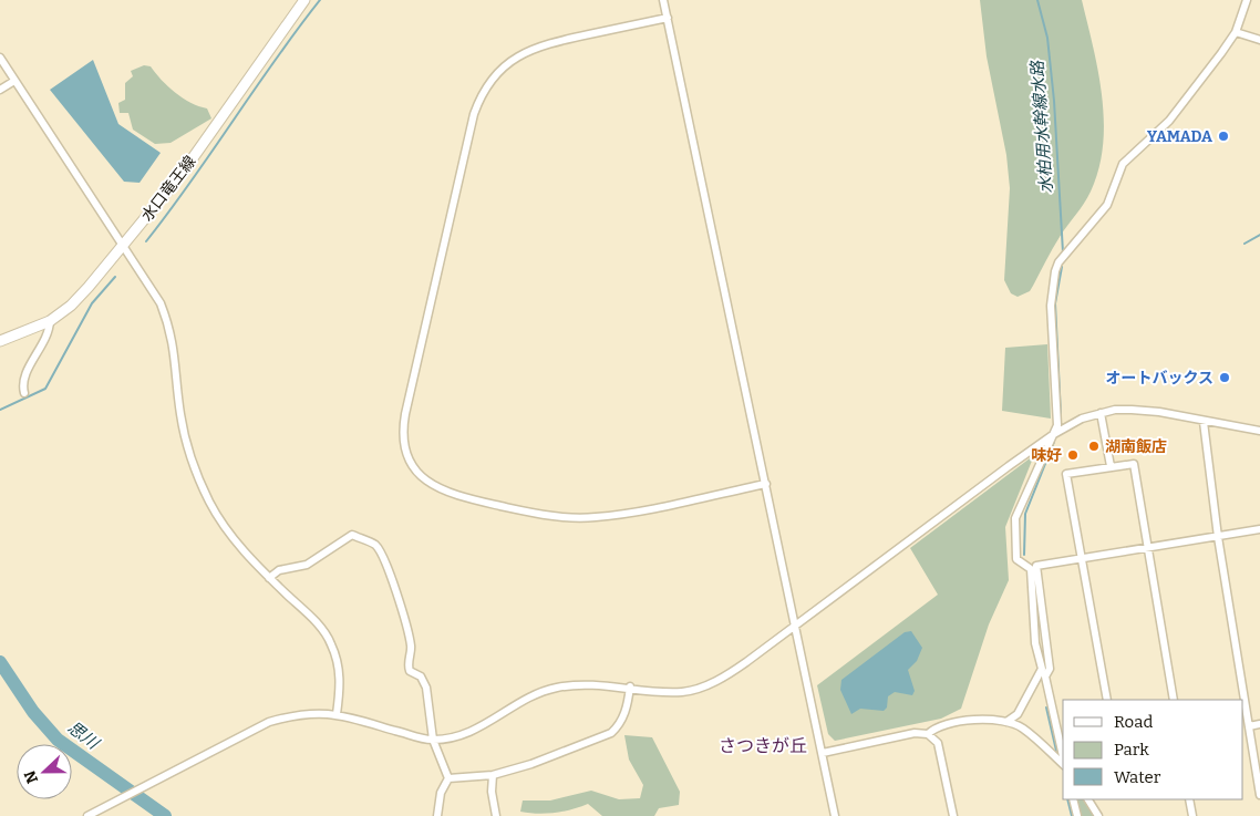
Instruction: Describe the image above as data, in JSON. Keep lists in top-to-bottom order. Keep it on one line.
{"streets":{"main road":["水口竜王線"]},"districts":["さつきが丘"],"water":["水柏用水幹線水路","思川"],"places":["YAMADA","オートバックス","湖南飯店","味好"],"legend":["Road","Park","Water"],"north":"left"}
